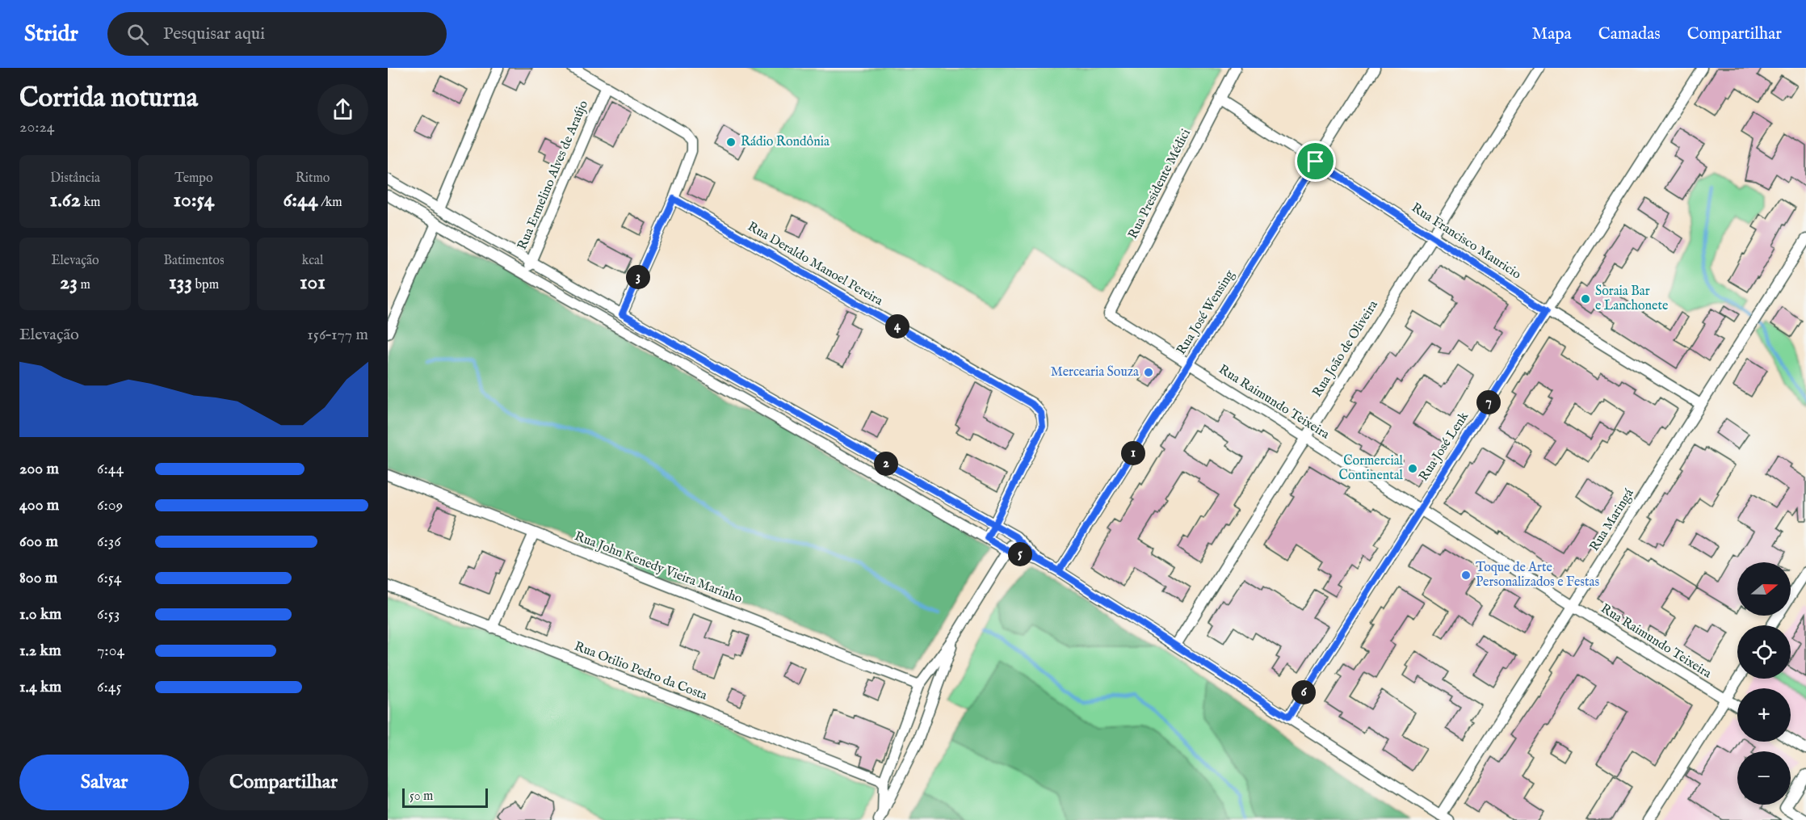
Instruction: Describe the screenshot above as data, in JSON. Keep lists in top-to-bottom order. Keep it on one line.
{"streets":{"street":["Rua Ermelino Alves de Araújo","Rua Presidente Médici","Rua Francisco Mauricio","Rua Deraldo Manoel Pereira","Rua José Wensing","Rua João de Oliveira","Rua Raimundo Teixeira","Rua José Lenk","Rua Maringá","Rua John Kenedy Vieira Marinho","Rua Otilio Pedro da Costa"]},"crossings":[["Rua Presidente Médici","Rua Francisco Mauricio"],["Rua Presidente Médici","Rua Raimundo Teixeira"],["Rua Francisco Mauricio","Rua José Wensing"],["Rua Francisco Mauricio","Rua João de Oliveira"],["Rua Francisco Mauricio","Rua José Lenk"],["Rua Francisco Mauricio","Rua Maringá"],["Rua José Wensing","Rua Raimundo Teixeira"],["Rua João de Oliveira","Rua Raimundo Teixeira"],["Rua Raimundo Teixeira","Rua José Lenk"],["Rua Raimundo Teixeira","Rua Maringá"]],"places":["Rádio Rondônia","Soraia Bar e Lanchonete","Mercearia Souza","Cormercial Continental","Toque de Arte Personalizados e Festas"],"scale_bar":"50 m","north":"right","page":{"header":"Stridr","search":"Pesquisar aqui","nav":["Mapa","Camadas","Compartilhar"],"heading":["Corrida noturna","20:24"],"stats":[["Distância","1.62 km"],["Tempo","10:54"],["Ritmo","6:44 /km"],["Elevação","23 m"],["Batimentos","133 bpm"],["kcal","101"]],"pins":["3","4","7","1","2","5","6"],"chart":["Elevação","156–177 m"],"list":[{"name":"200 m","note":"6:44"},{"name":"400 m","note":"6:09"},{"name":"600 m","note":"6:36"},{"name":"800 m","note":"6:54"},{"name":"1.0 km","note":"6:53"},{"name":"1.2 km","note":"7:04"},{"name":"1.4 km","note":"6:45"}],"map_buttons":["+","−"],"buttons":["Salvar","Compartilhar"],"scale":"50 m"}}
